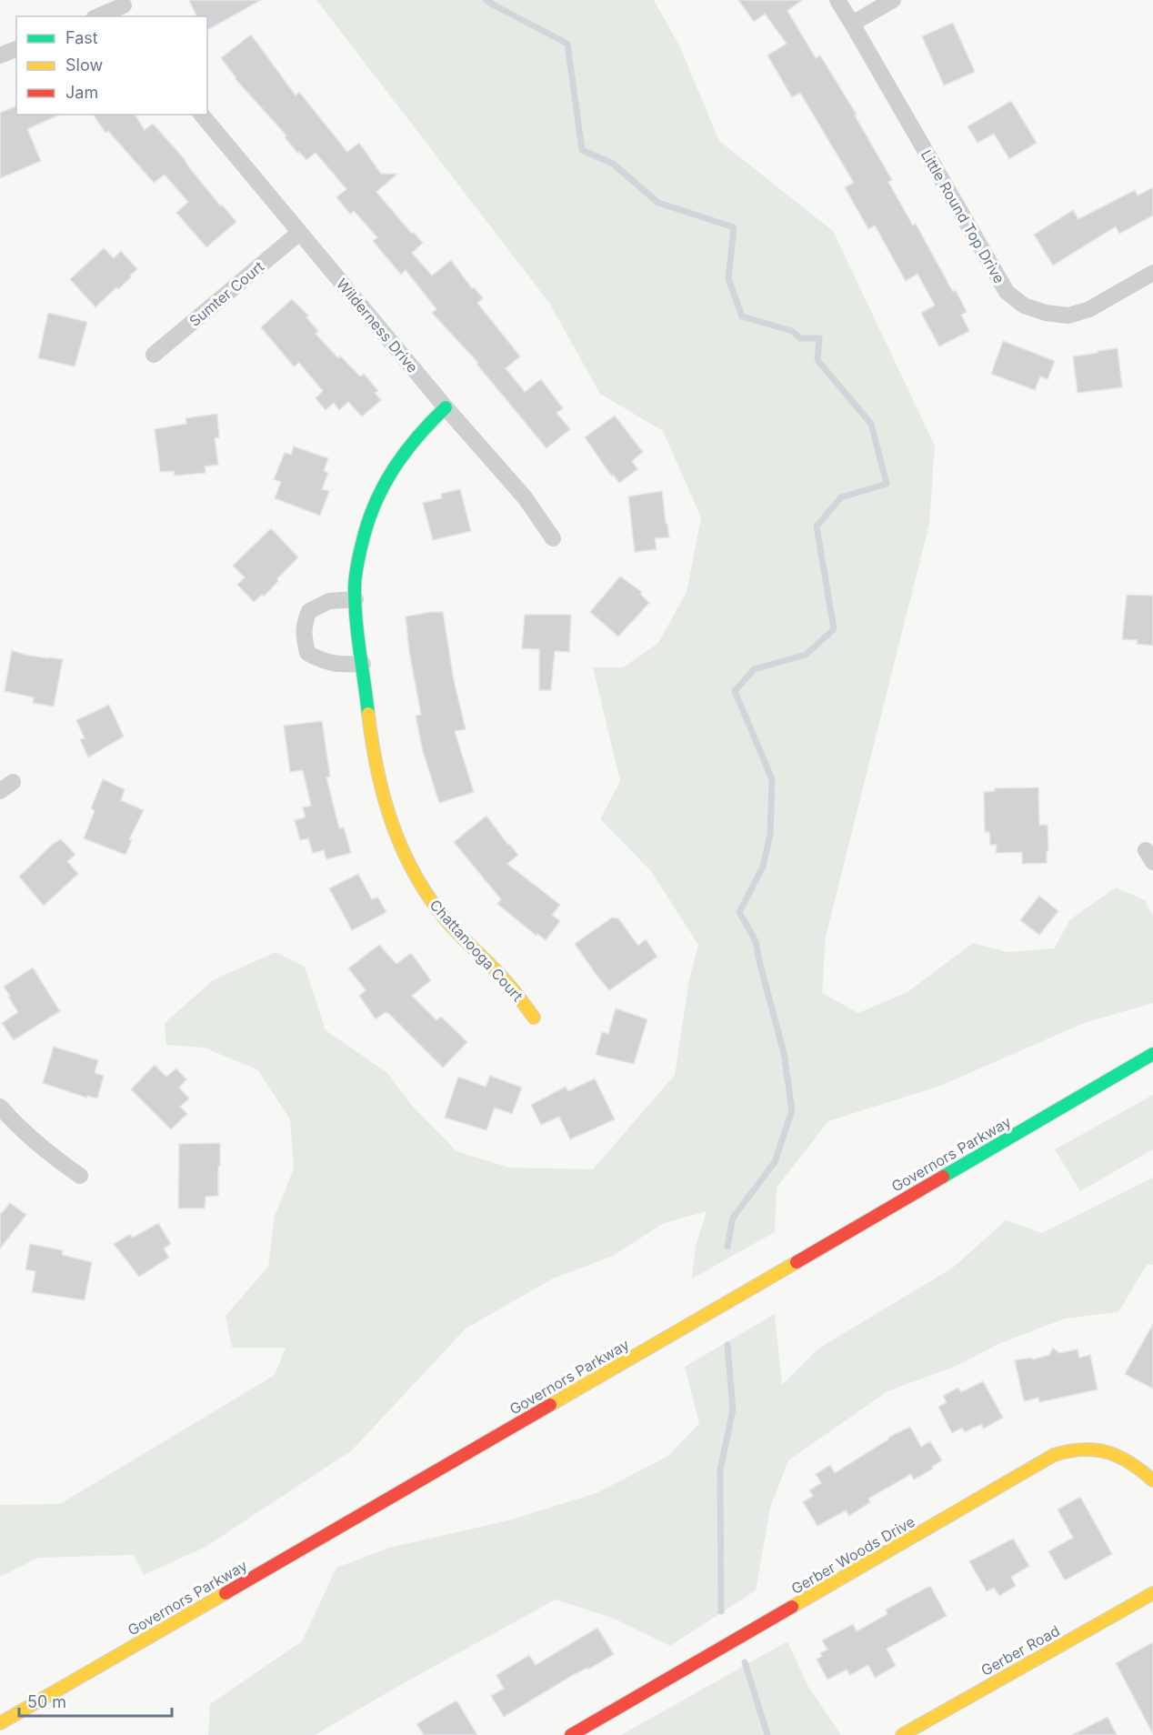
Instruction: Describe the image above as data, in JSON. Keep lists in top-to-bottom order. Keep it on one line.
{"streets":{"street":["Little Round Top Drive","Sumter Court","Wilderness Drive","Chattanooga Court","Governors Parkway","Gerber Woods Drive","Gerber Road"]},"crossings":[["Sumter Court","Wilderness Drive"],["Wilderness Drive","Chattanooga Court"]],"legend":["Fast","Slow","Jam"],"scale_bar":"50 m"}
